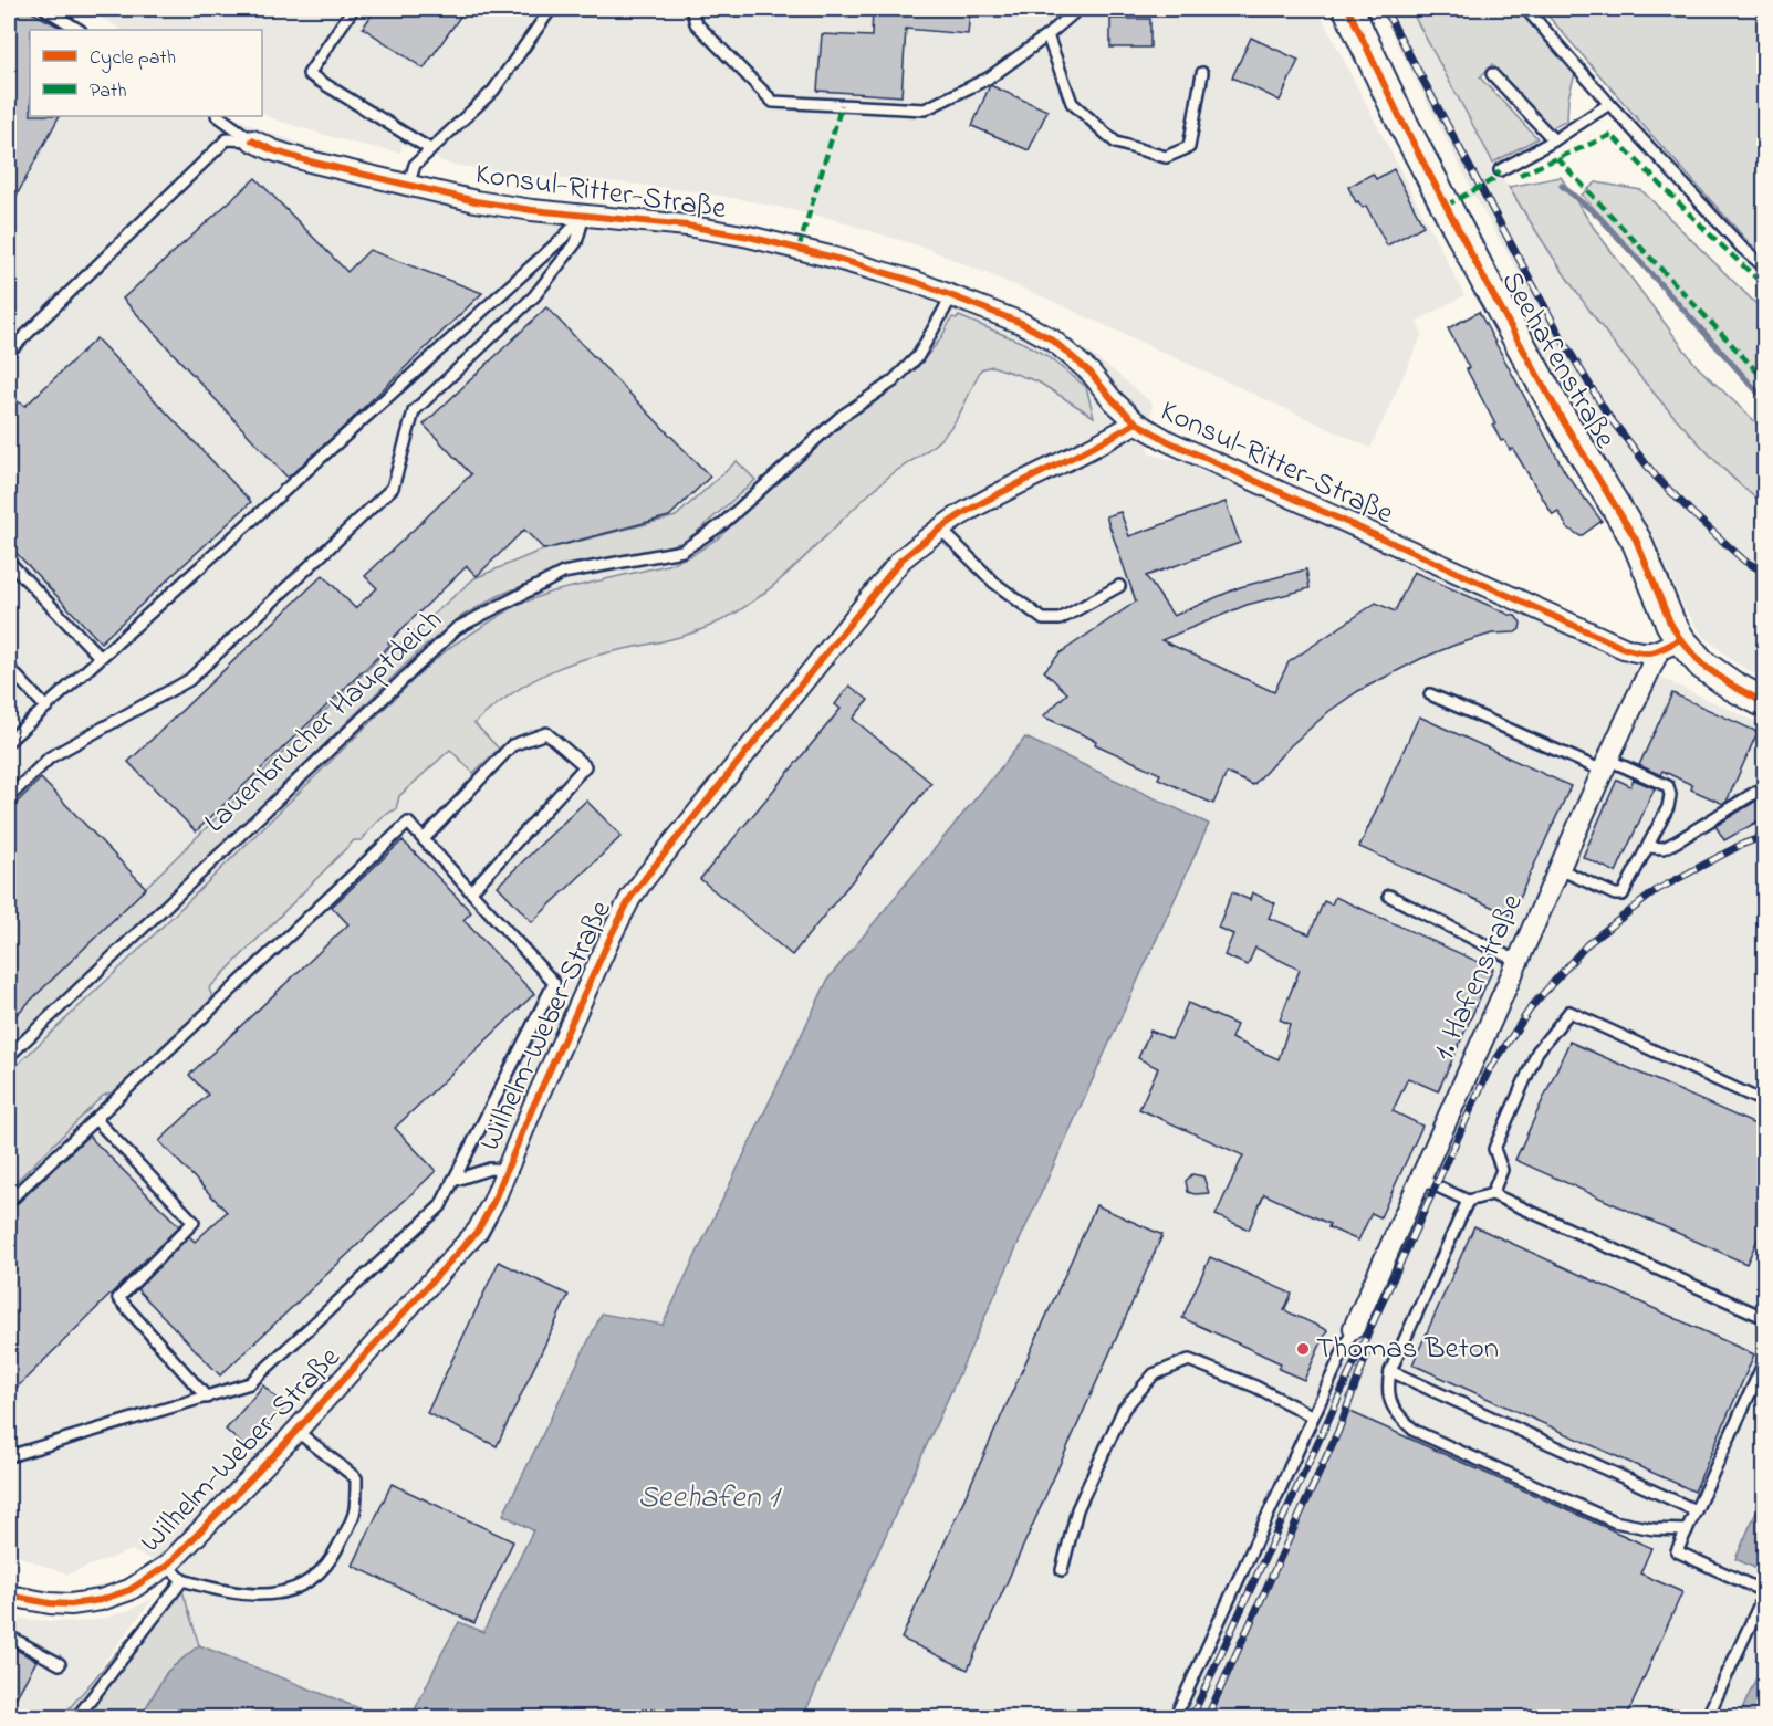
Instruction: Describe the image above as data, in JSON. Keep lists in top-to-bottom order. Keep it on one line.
{"streets":{"main road":["Seehafenstraße"],"street":["Konsul-Ritter-Straße","1. Hafenstraße","Wilhelm-Weber-Straße"],"lane":["Lauenbrucher Hauptdeich"]},"crossings":[["Konsul-Ritter-Straße","Seehafenstraße"],["Konsul-Ritter-Straße","Lauenbrucher Hauptdeich"],["Konsul-Ritter-Straße","1. Hafenstraße"],["Konsul-Ritter-Straße","Wilhelm-Weber-Straße"],["Seehafenstraße","1. Hafenstraße"]],"water":["Seehafen 1"],"places":["Thomas Beton"],"legend":["Cycle path","Path"]}
